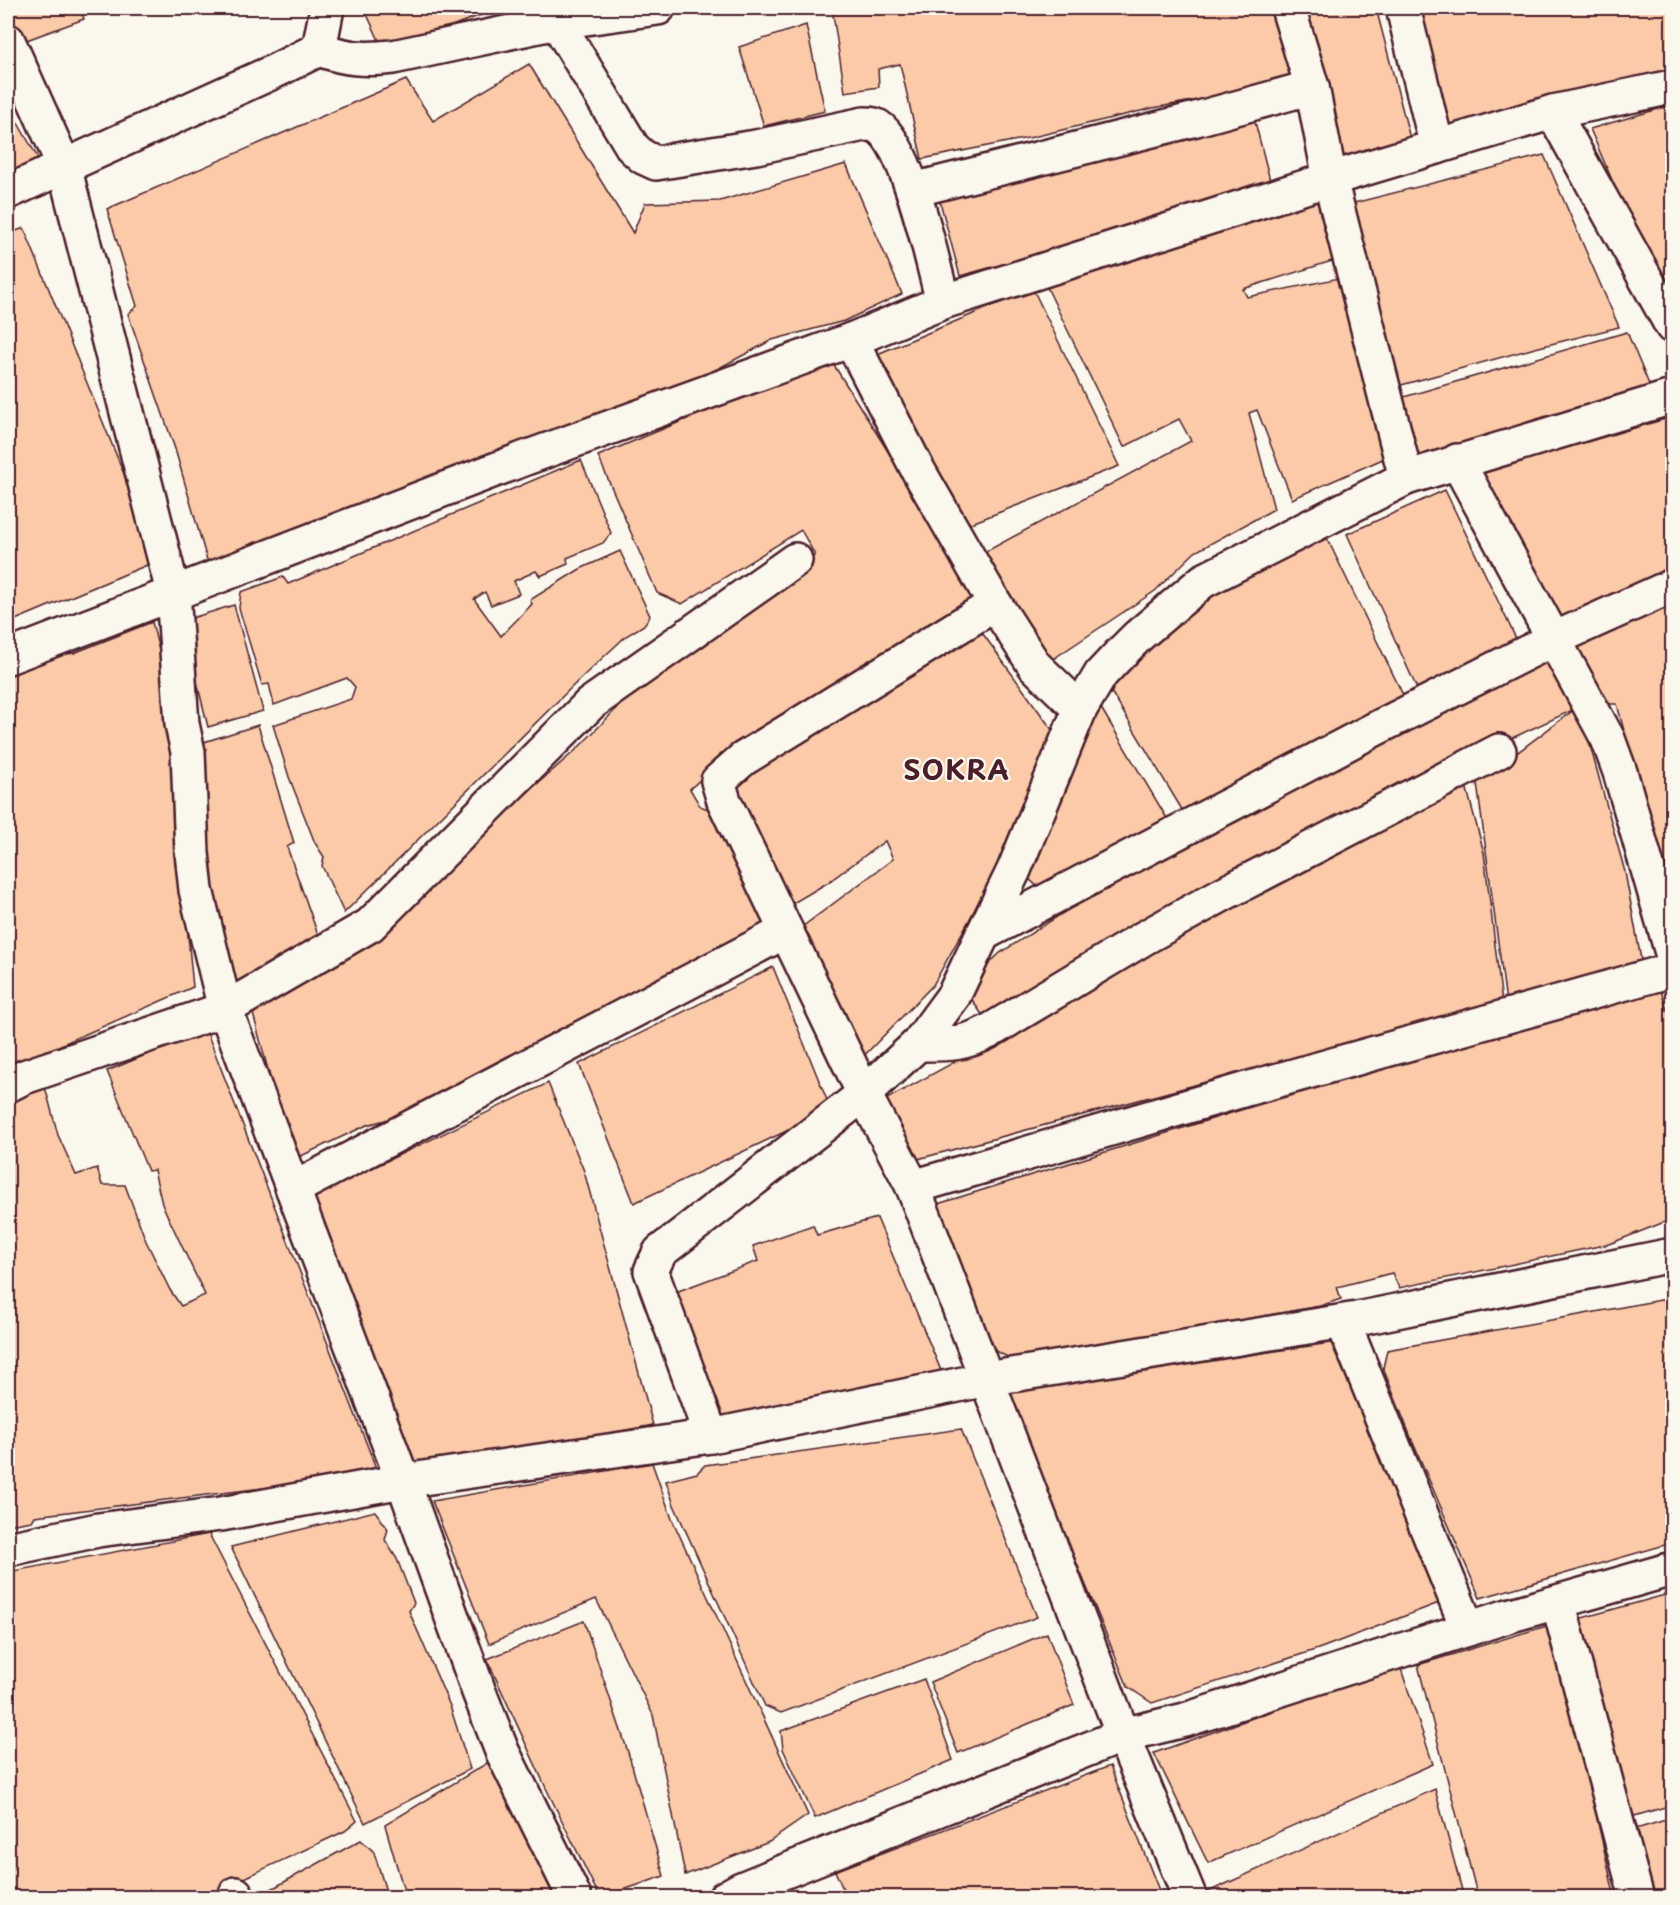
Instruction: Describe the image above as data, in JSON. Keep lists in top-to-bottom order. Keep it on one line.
{"districts":["SOKRA"]}
